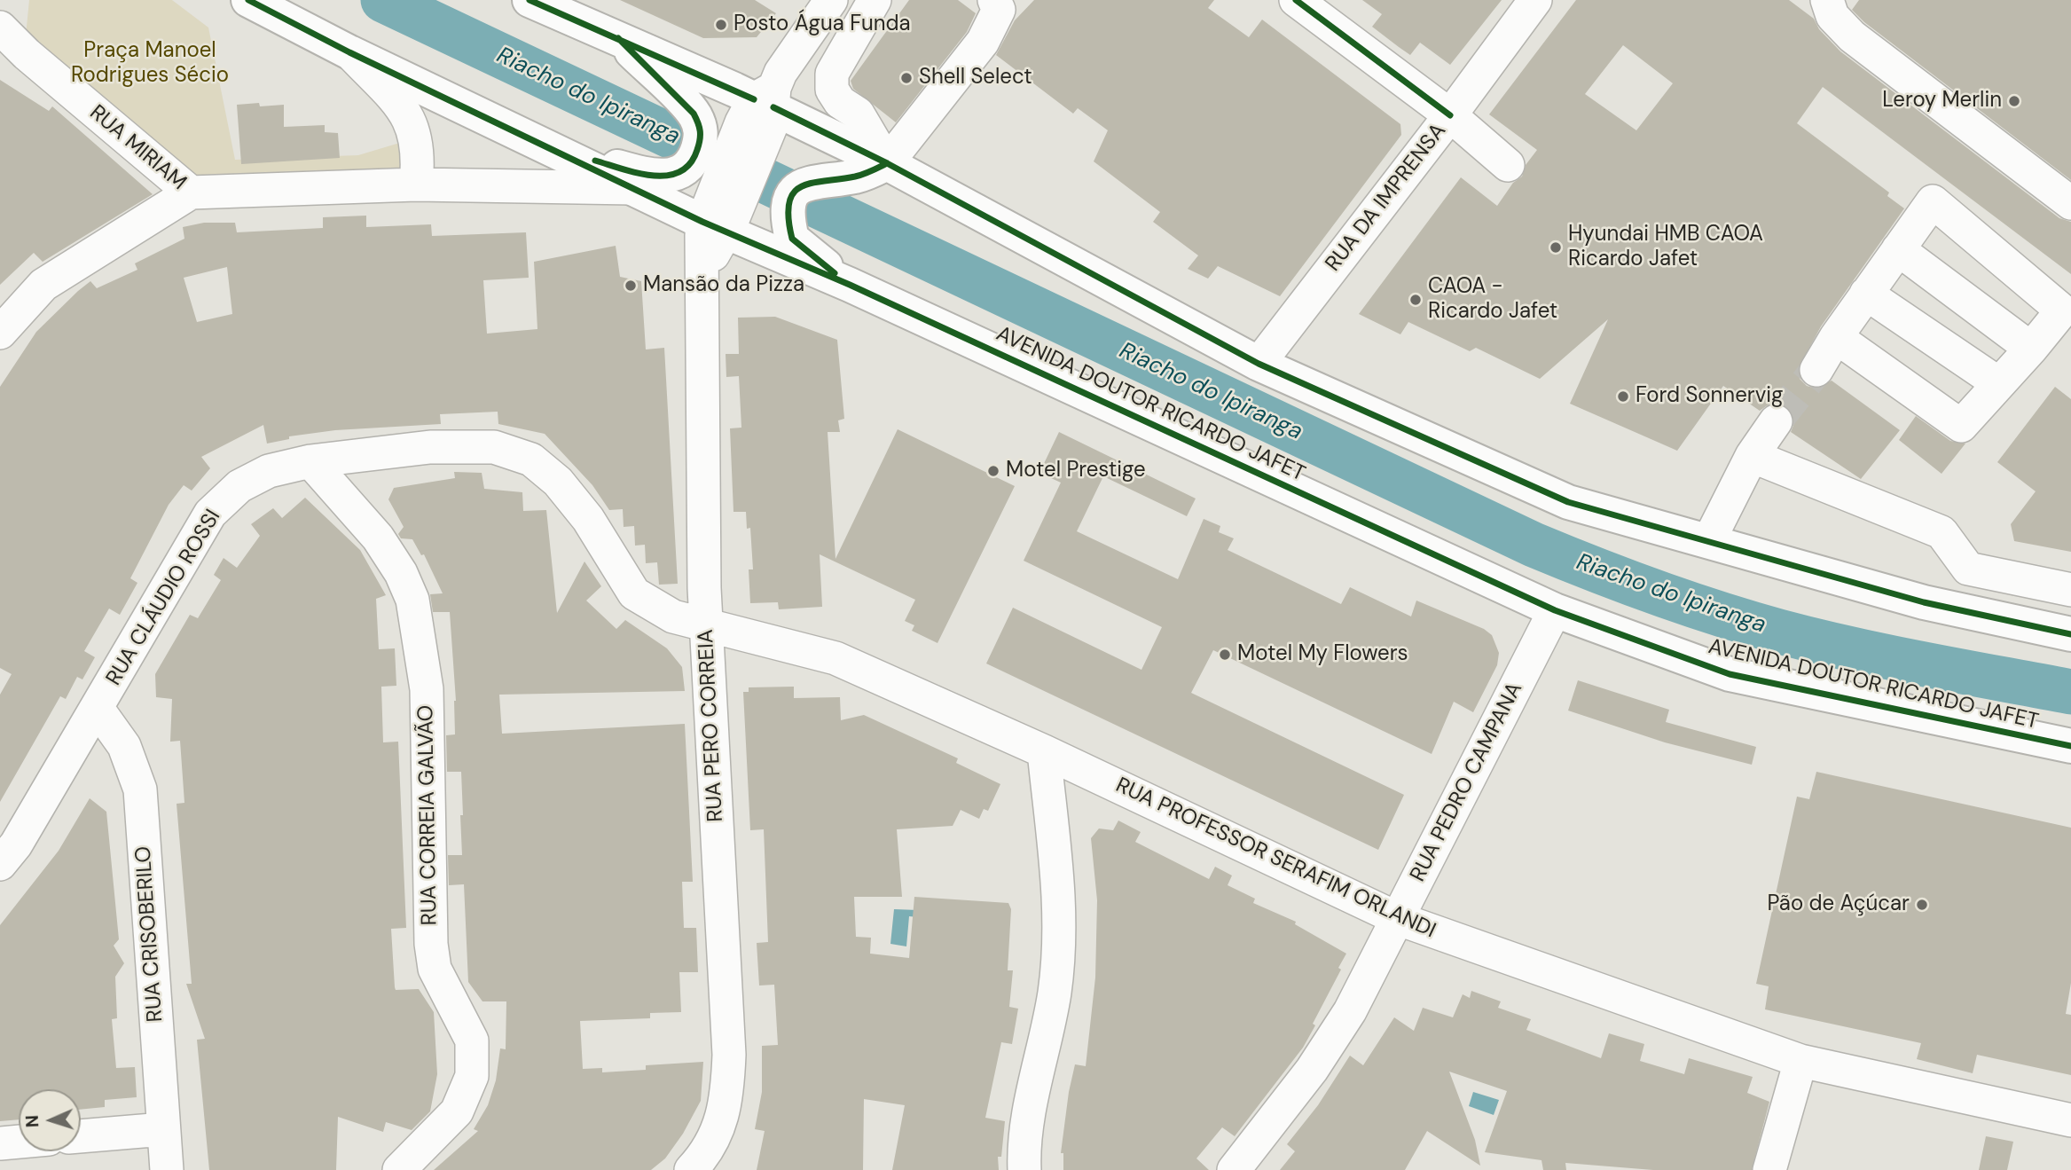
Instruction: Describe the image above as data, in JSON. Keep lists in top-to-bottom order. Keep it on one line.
{"streets":{"main road":["AVENIDA DOUTOR RICARDO JAFET"],"street":["RUA MIRIAM","RUA DA IMPRENSA","RUA CLÁUDIO ROSSI","RUA PERO CORREIA","RUA PEDRO CAMPANA","RUA CORREIA GALVÃO","RUA PROFESSOR SERAFIM ORLANDI","RUA CRISOBERILO"]},"crossings":[["RUA MIRIAM","AVENIDA DOUTOR RICARDO JAFET"],["AVENIDA DOUTOR RICARDO JAFET","RUA PERO CORREIA"],["AVENIDA DOUTOR RICARDO JAFET","RUA PEDRO CAMPANA"],["RUA CLÁUDIO ROSSI","RUA PERO CORREIA"],["RUA CLÁUDIO ROSSI","RUA CORREIA GALVÃO"],["RUA CLÁUDIO ROSSI","RUA PROFESSOR SERAFIM ORLANDI"],["RUA CLÁUDIO ROSSI","RUA CRISOBERILO"],["RUA PERO CORREIA","RUA PROFESSOR SERAFIM ORLANDI"],["RUA PEDRO CAMPANA","RUA PROFESSOR SERAFIM ORLANDI"]],"water":["Riacho do Ipiranga"],"parks":["Praça Manoel Rodrigues Sécio"],"places":["Posto Água Funda","Shell Select","Leroy Merlin","Hyundai HMB CAOA Ricardo Jafet","Mansão da Pizza","CAOA - Ricardo Jafet","Ford Sonnervig","Motel Prestige","Motel My Flowers","Pão de Açúcar"],"north":"left"}
